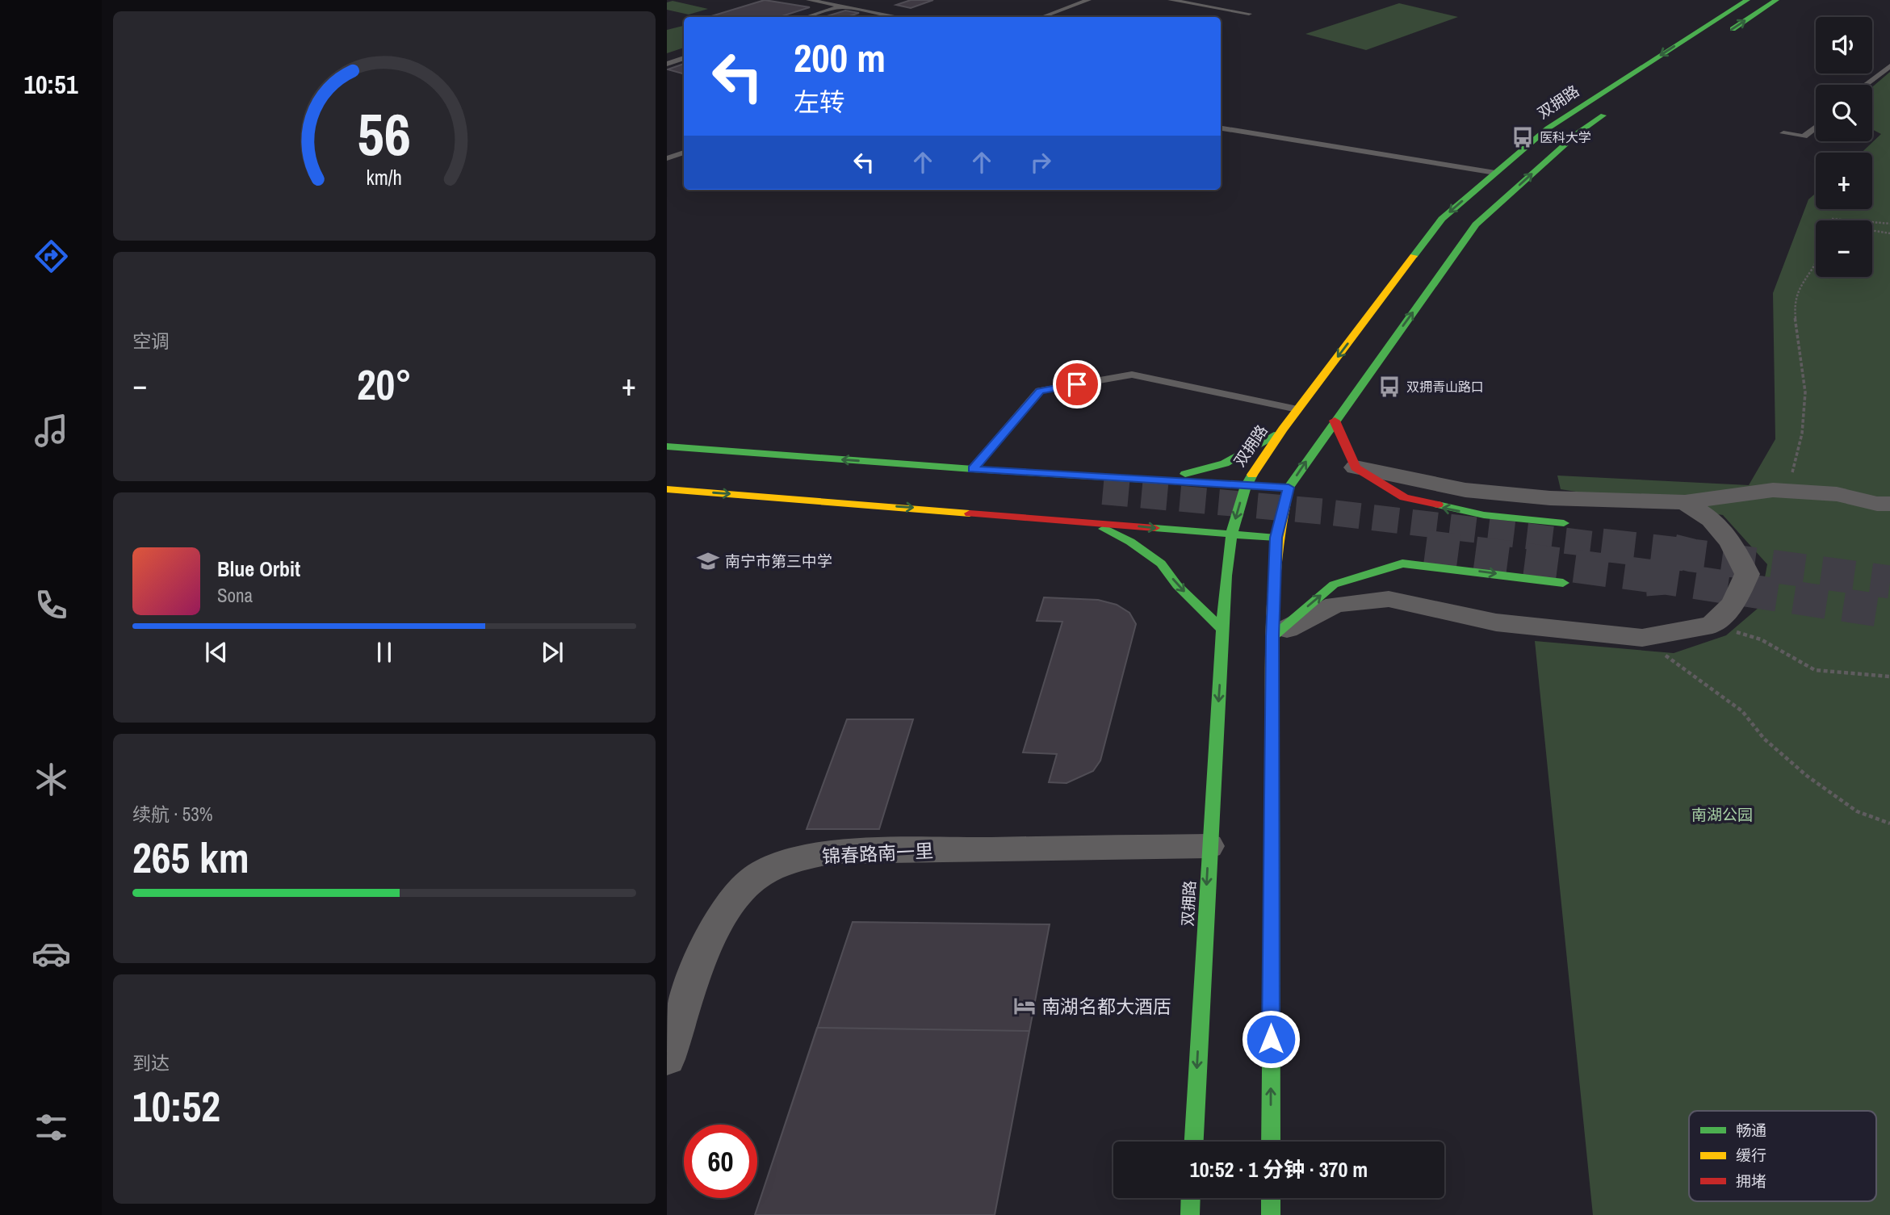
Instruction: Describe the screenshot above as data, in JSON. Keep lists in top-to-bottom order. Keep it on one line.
{"streets":{"main road":["双拥路"],"street":["锦春路南一里"]},"crossings":[["双拥路","锦春路南一里"]],"parks":["南湖公园"],"places":{"bus stop":["医科大学","双拥青山路口"],"school or university":["南宁市第三中学"],"hotel":["南湖名都大酒㕆"]},"legend":["畅通","缓行","拥堵"],"page":{"tabs":"10:51","map_buttons":["+","−"],"turn":["200 m","左转"],"tile":["空调",["续航 · 53%","265 km"],["到达","10:52"]],"heat":["−","20°","+"],"song":["Blue Orbit","Sona"],"limit":"60","trip":"10:52 · 1 分钟 · 370 m","gauge":["56","km/h"]}}
